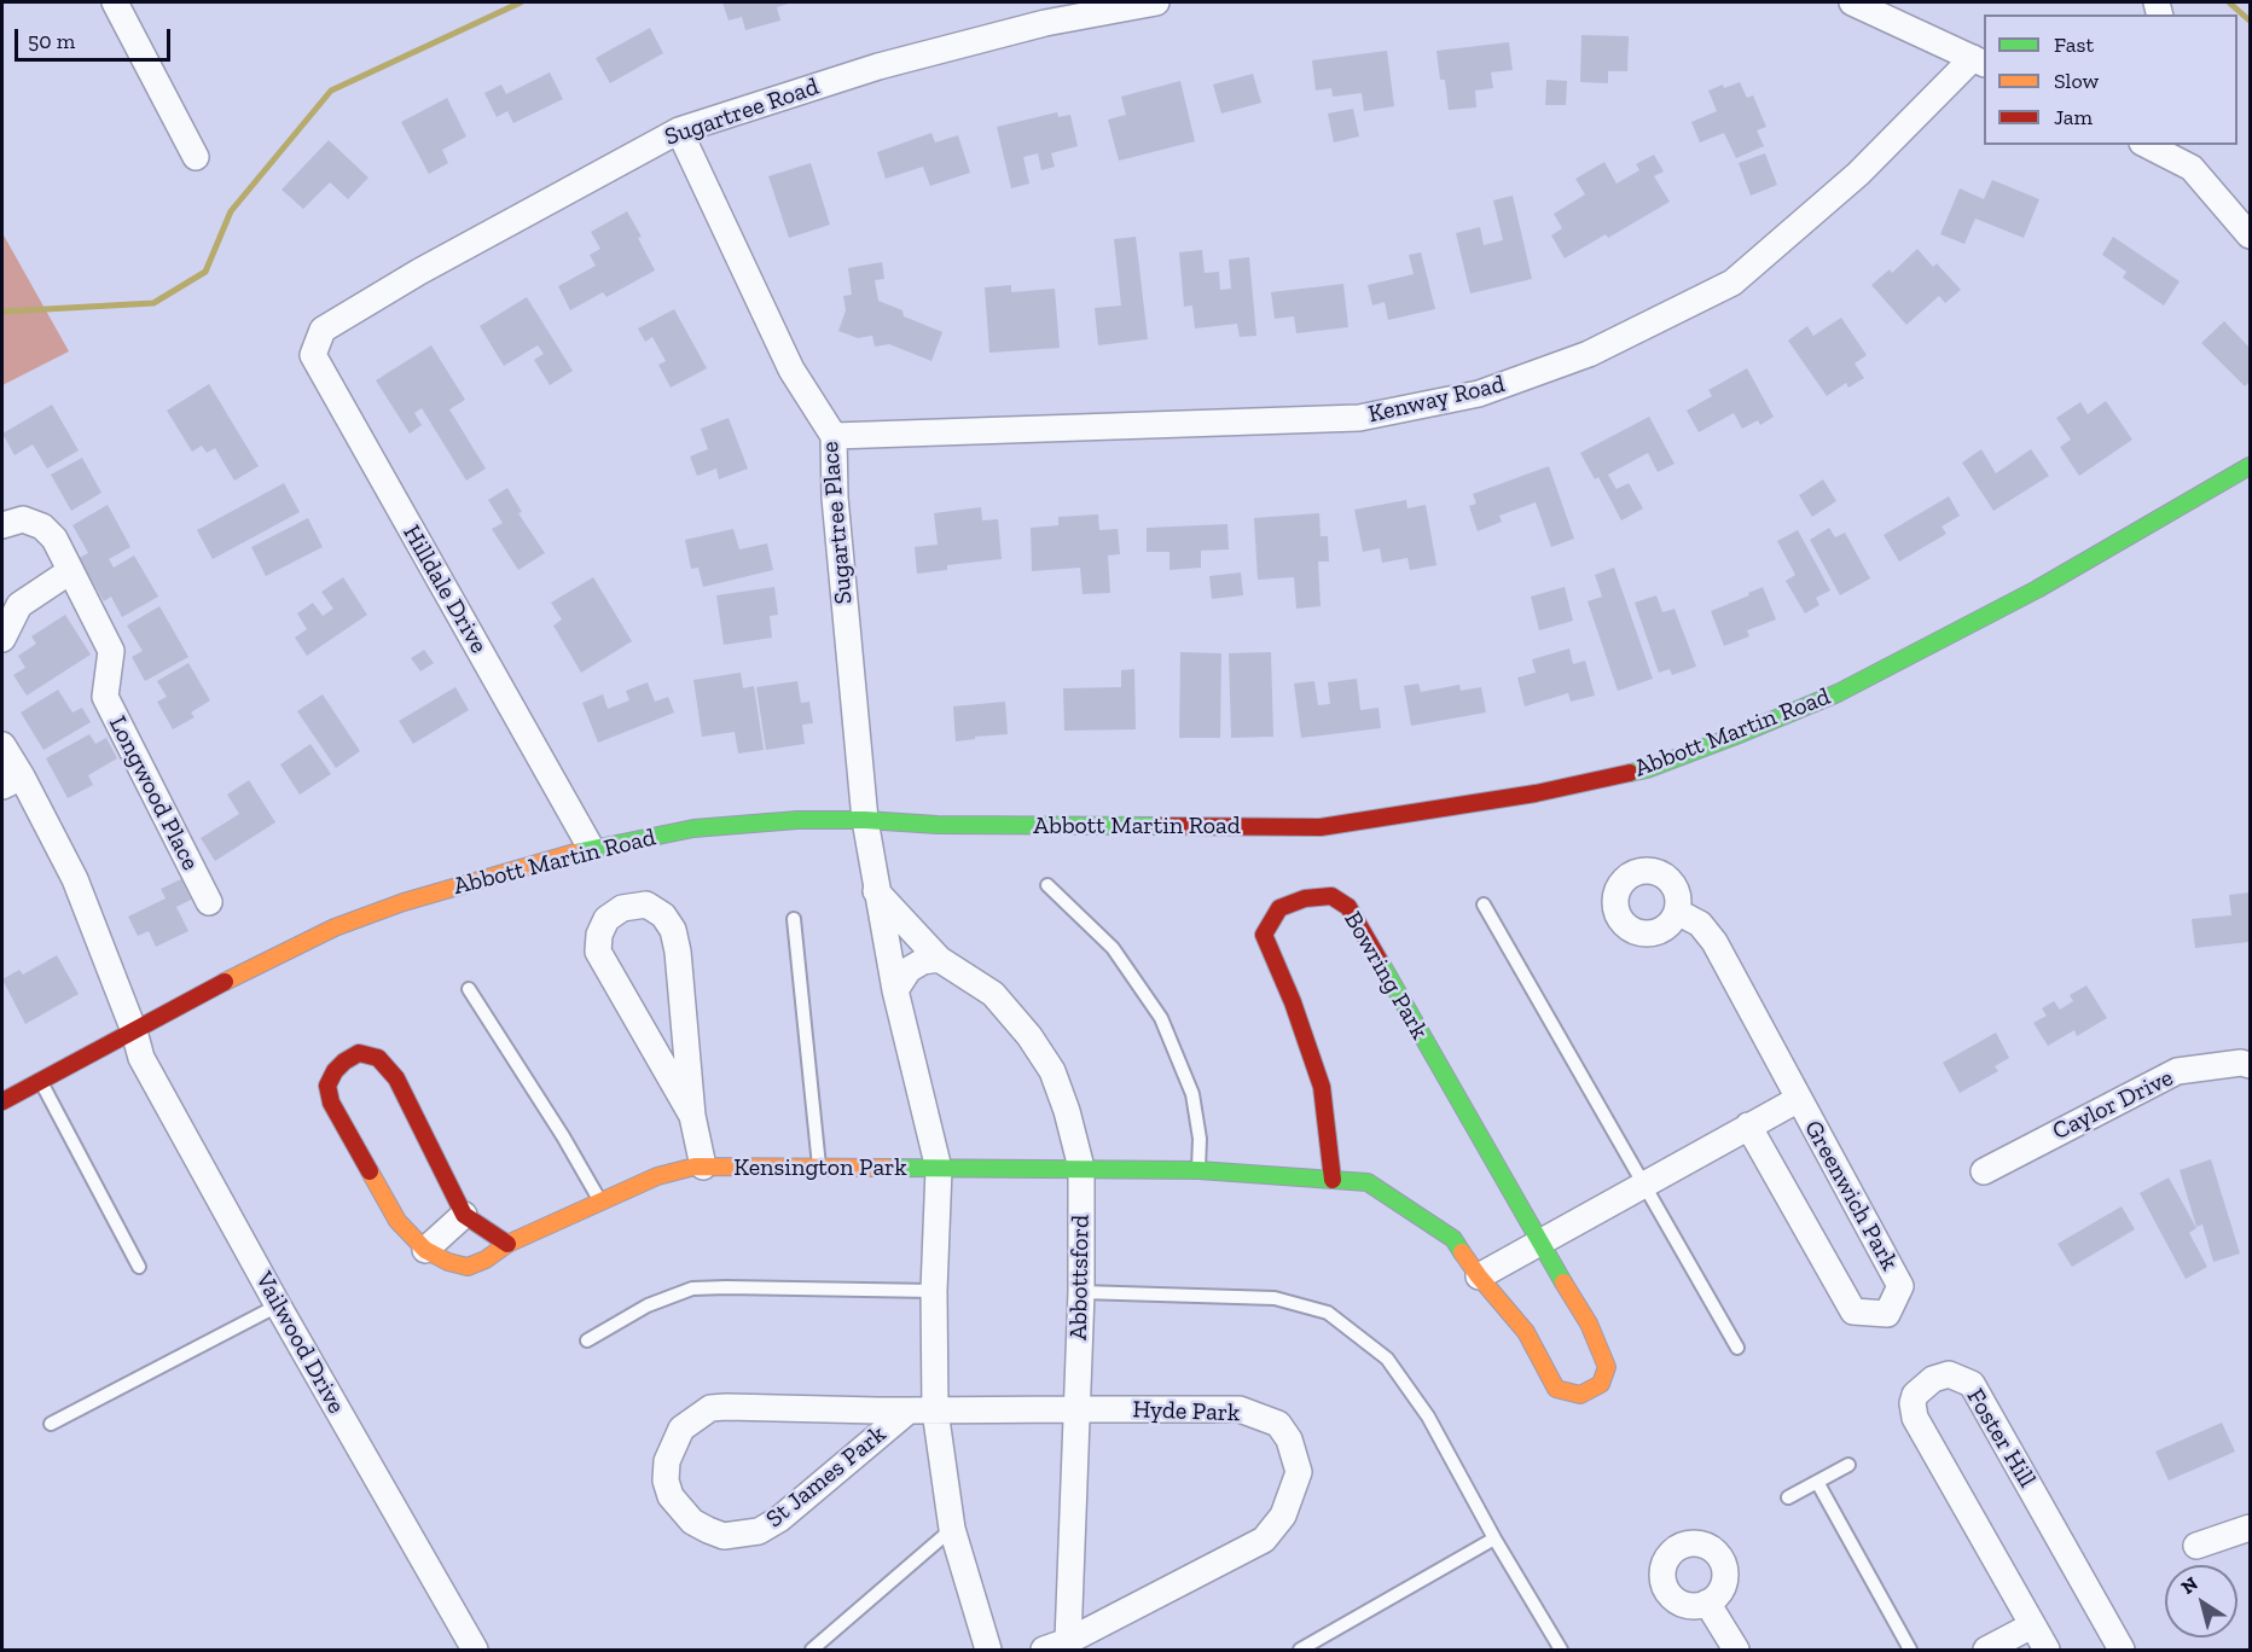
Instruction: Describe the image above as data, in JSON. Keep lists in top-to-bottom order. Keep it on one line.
{"streets":{"street":["Sugartree Road","Kenway Road","Sugartree Place","Hilldale Drive","Abbott Martin Road","Longwood Place","Bowring Park","Caylor Drive","Kensington Park","Greenwich Park","Abbottsford","Vailwood Drive","Hyde Park","Foster Hill","St James Park"]},"crossings":[["Sugartree Road","Sugartree Place"],["Sugartree Road","Hilldale Drive"],["Kenway Road","Sugartree Place"],["Sugartree Place","Abbott Martin Road"],["Hilldale Drive","Abbott Martin Road"],["Abbott Martin Road","Vailwood Drive"],["Bowring Park","Kensington Park"],["Bowring Park","Abbottsford"],["Abbottsford","Hyde Park"],["Hyde Park","St James Park"]],"legend":["Fast","Slow","Jam"],"scale_bar":"50 m","north":"top left"}
